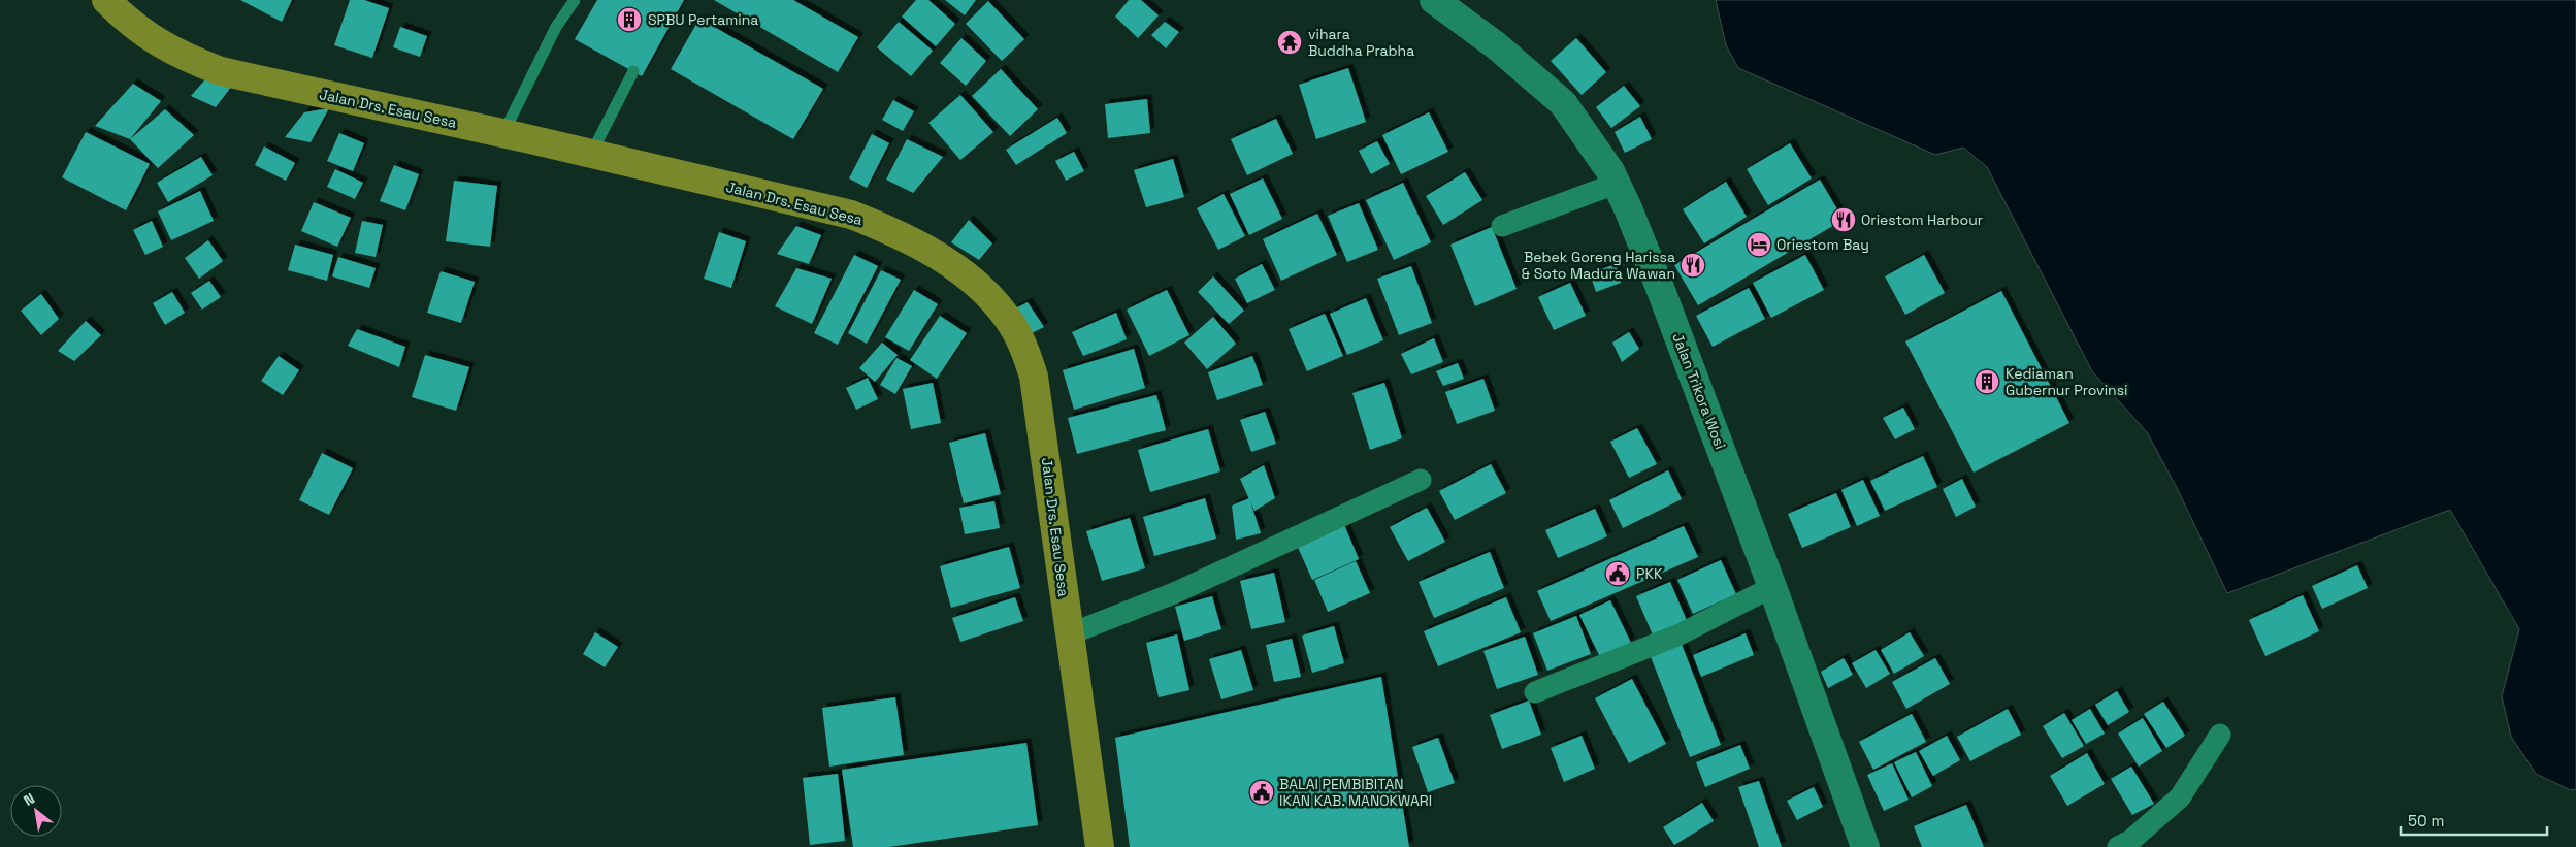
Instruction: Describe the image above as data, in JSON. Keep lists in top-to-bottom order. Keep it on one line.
{"streets":{"highway":["Jalan Drs. Esau Sesa"],"street":["Jalan Trikora Wosi"]},"places":{"building":["SPBU Pertamina","Kediaman Gubernur Provinsi"],"temple":["vihara Buddha Prabha"],"restaurant":["Oriestom Harbour","Bebek Goreng Harissa & Soto Madura Wawan"],"hotel":["Oriestom Bay"],"public building":["PKK","BALAI PEMBIBITAN IKAN KAB. MANOKWARI"]},"scale_bar":"50 m","north":"top left"}
